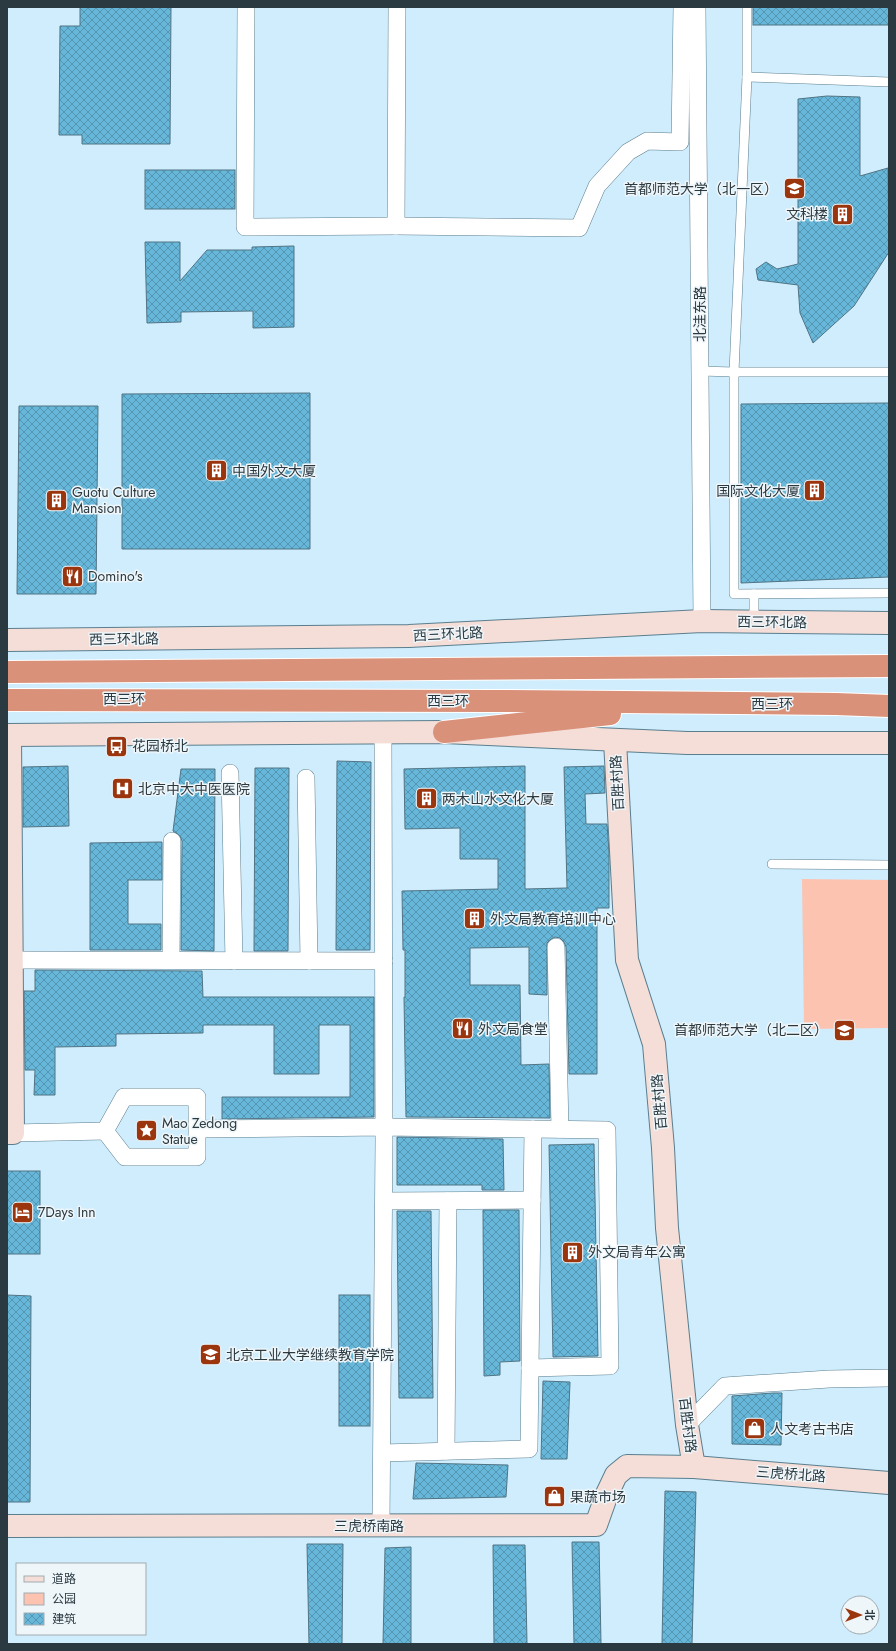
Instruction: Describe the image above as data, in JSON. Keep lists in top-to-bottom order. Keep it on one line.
{"streets":{"highway":["西三环"],"street":["北洼东路","西三环北路","百胜村路","三虎桥北路","三虎桥南路"]},"crossings":[["北洼东路","西三环北路"],["百胜村路","三虎桥北路"],["百胜村路","三虎桥南路"],["三虎桥北路","三虎桥南路"]],"places":{"school or university":["首都师范大学（北一区）","首都师范大学（北二区）","北京工业大学继续教育学院"],"building":["文科楼","中国外文大厦","国际文化大厦","Guotu Culture Mansion","两木山水文化大厦","外文局教育培训中心","外文局青年公寓"],"restaurant":["Domino's","外文局食堂"],"bus stop":["花园桥北"],"hospital":["北京中大中医医院"],"place":["Mao Zedong Statue"],"hotel":["7Days Inn"],"shop":["人文考古书店","果蔬市场"]},"legend":["道路","公园","建筑"],"north":"right"}
